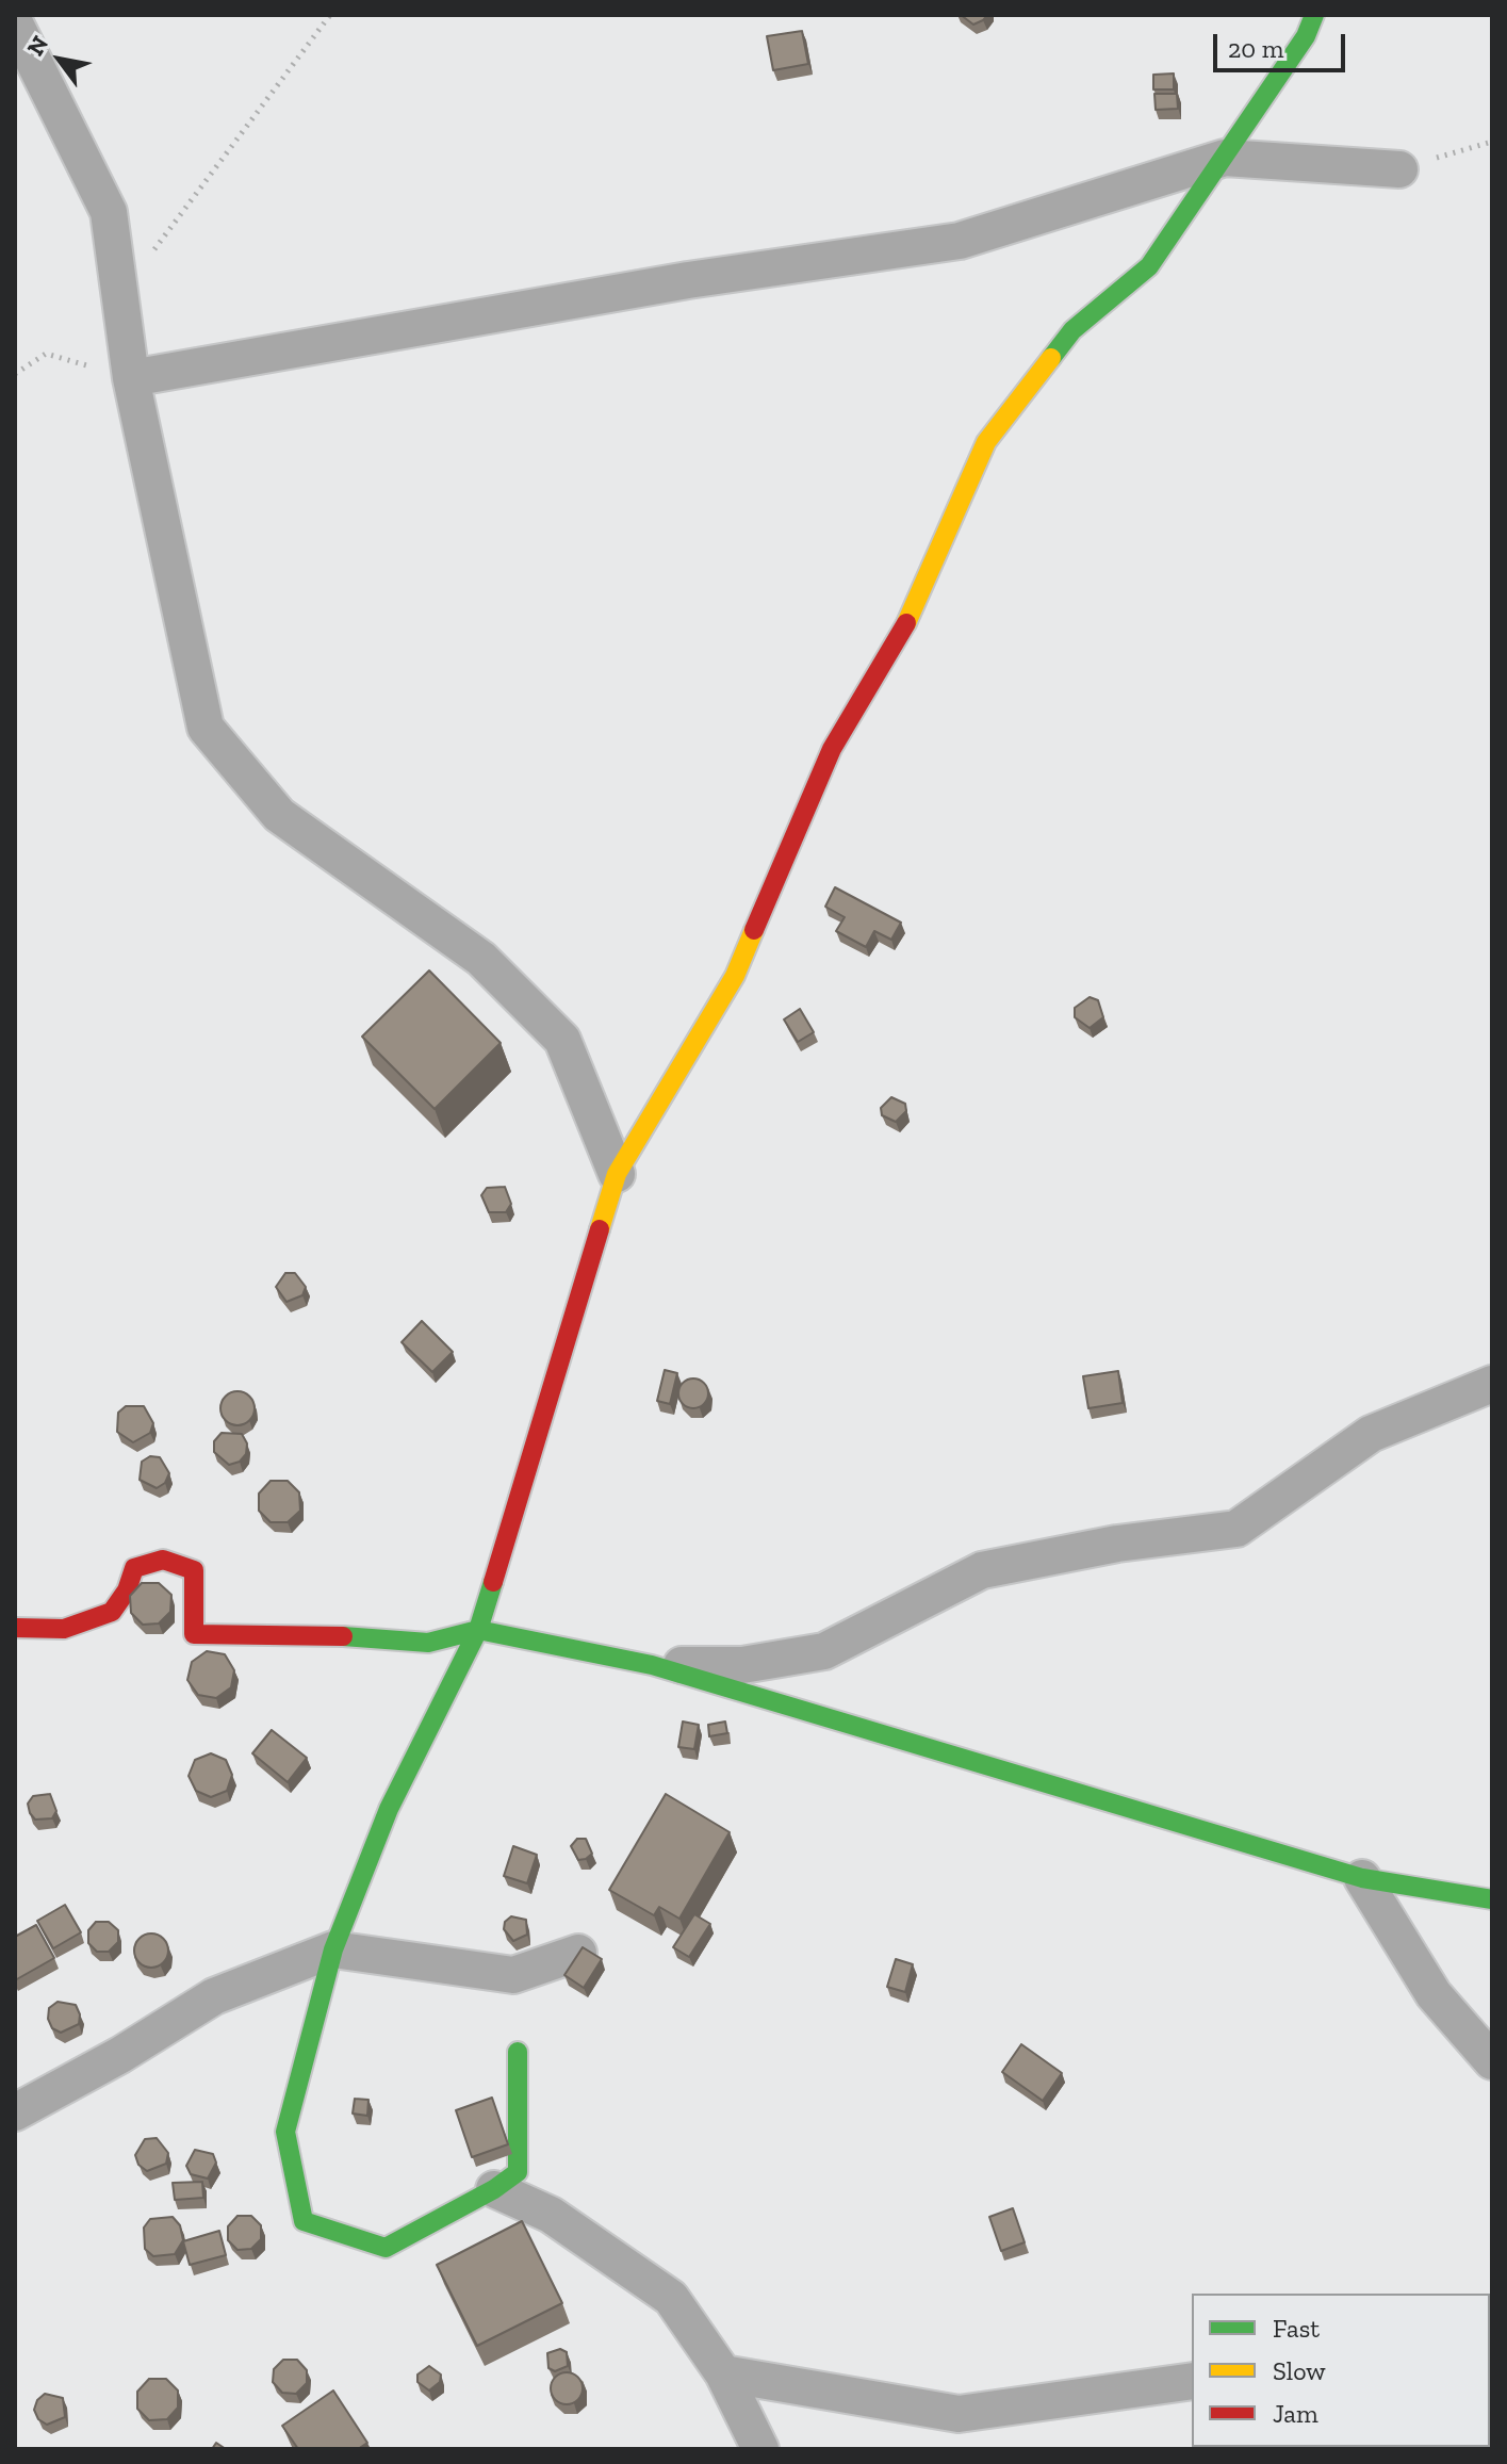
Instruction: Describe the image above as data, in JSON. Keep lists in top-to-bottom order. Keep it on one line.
{"legend":["Fast","Slow","Jam"],"scale_bar":"20 m","north":"top left"}
